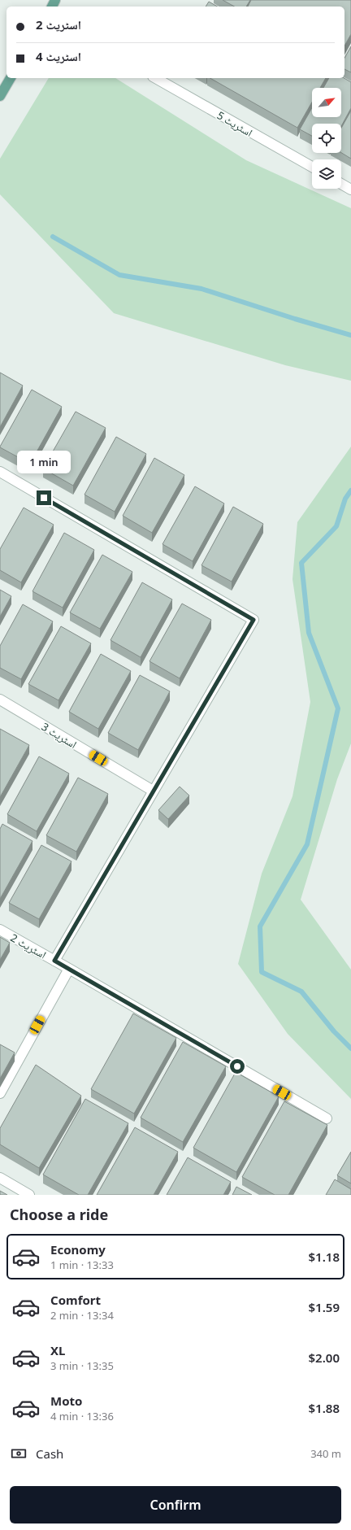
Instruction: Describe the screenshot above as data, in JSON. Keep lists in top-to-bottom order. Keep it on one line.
{"streets":{"street":["اسٹریٹ 5","اسٹریٹ 3","اسٹریٹ 2"]},"north":"top right","page":{"banner":["اسٹریٹ 2","اسٹریٹ 4"],"bubble":"1 min","heading":"Choose a ride","list":[{"name":"Economy","note":"1 min · 13:33","value":"$1.18"},{"name":"Comfort","note":"2 min · 13:34","value":"$1.59"},{"name":"XL","note":"3 min · 13:35","value":"$2.00"},{"name":"Moto","note":"4 min · 13:36","value":"$1.88"}],"pay":["Cash","340 m"],"buttons":"Confirm"}}
